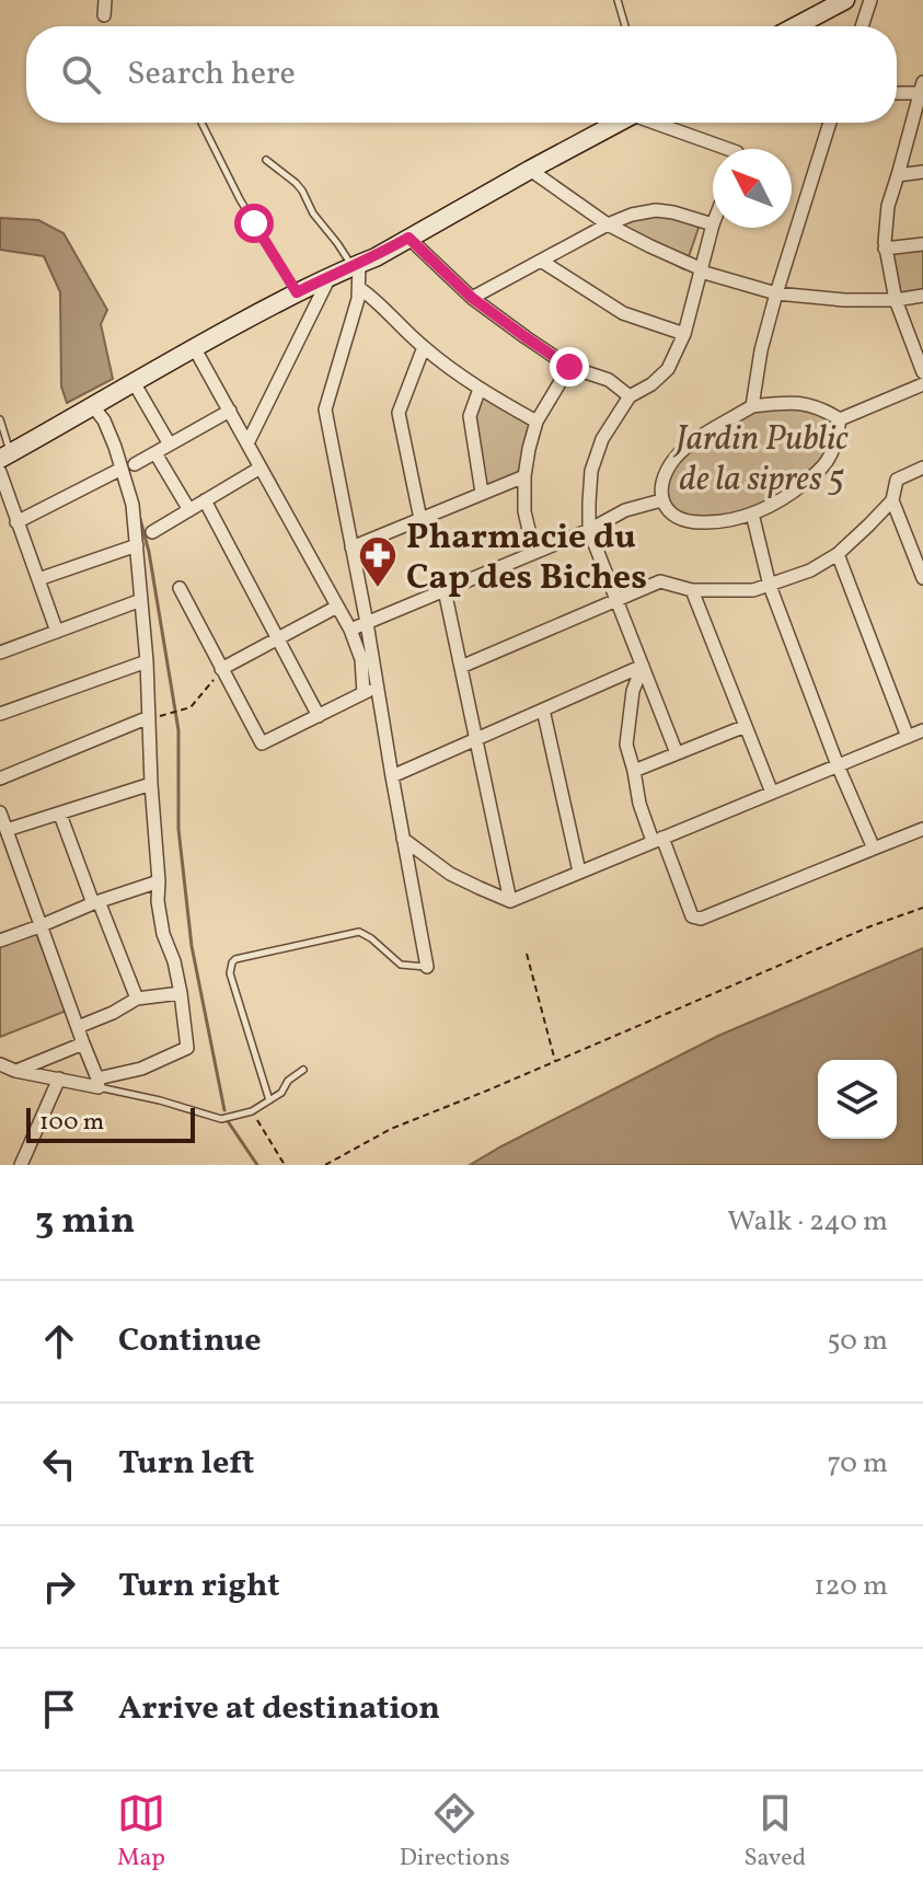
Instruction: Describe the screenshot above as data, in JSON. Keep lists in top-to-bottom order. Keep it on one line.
{"parks":["Jardin Public de la sipres 5"],"places":{"pharmacy":["Pharmacie du Cap des Biches"]},"scale_bar":"100 m","north":"top left","page":{"search":"Search here","scale":"100 m","heading":["3 min","Walk · 240 m"],"list":[["Continue","50 m"],["Turn left","70 m"],["Turn right","120 m"],"Arrive at destination"],"nav":["Map","Directions","Saved"]}}
